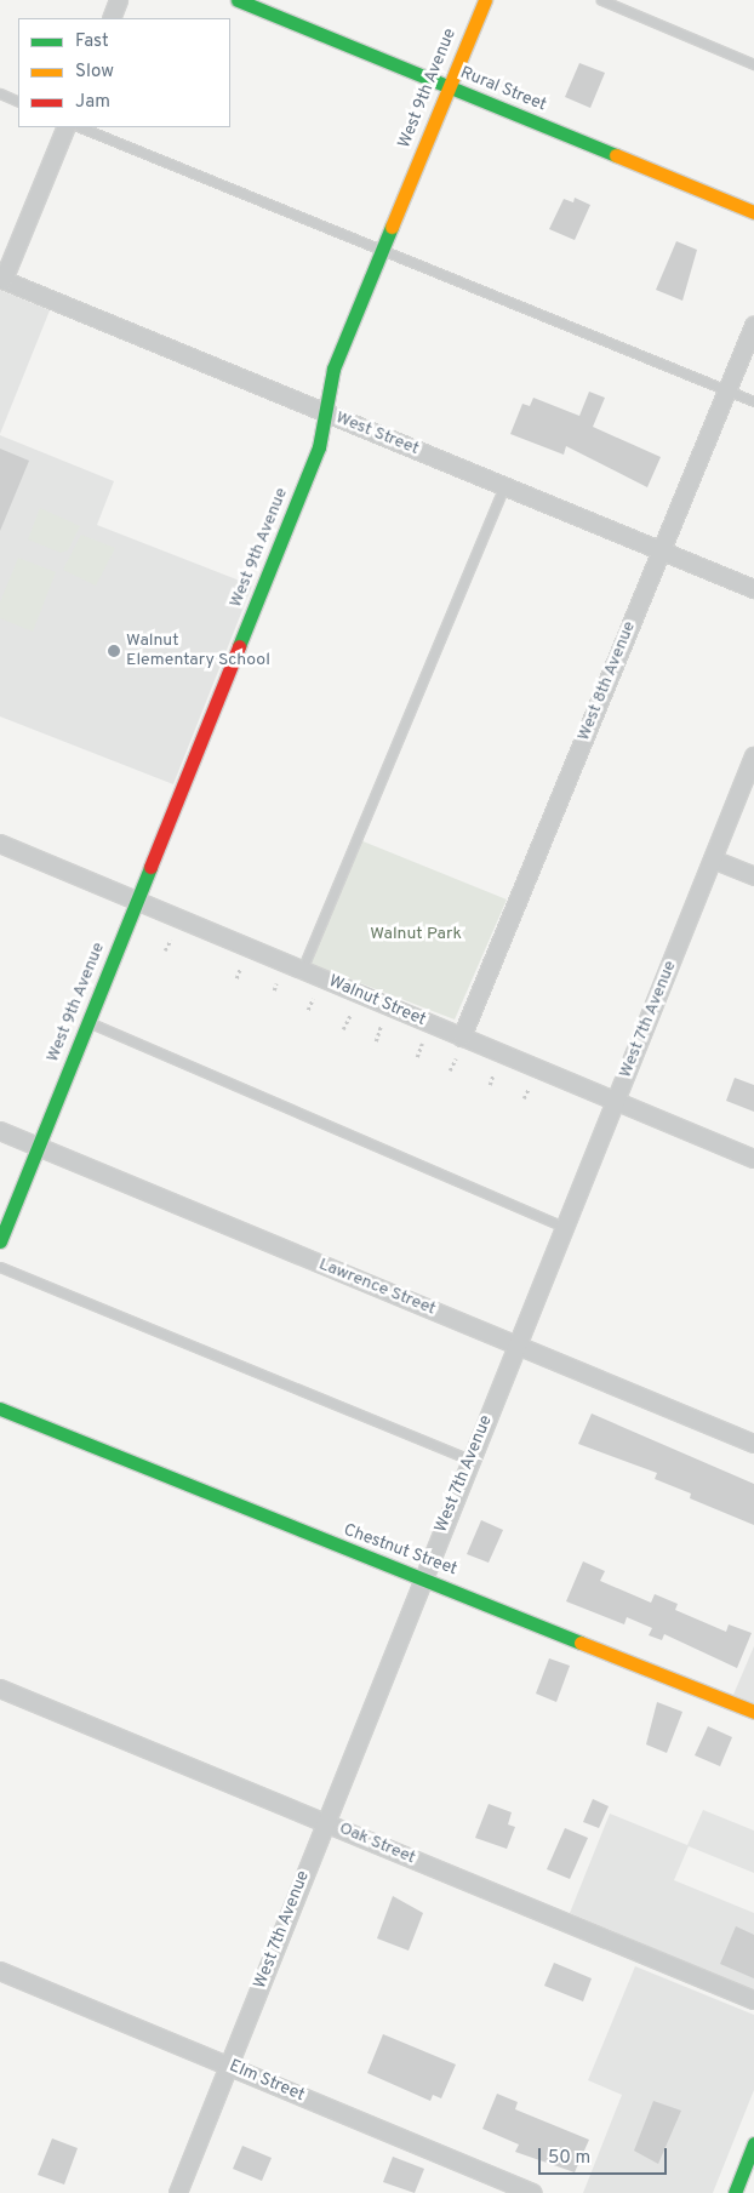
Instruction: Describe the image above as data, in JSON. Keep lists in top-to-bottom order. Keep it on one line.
{"streets":{"street":["West 9th Avenue","Rural Street","West Street","West 8th Avenue","Walnut Street","West 7th Avenue","Lawrence Street","Chestnut Street","Oak Street","Elm Street"]},"crossings":[["West 9th Avenue","Rural Street"],["West 9th Avenue","West Street"],["West 9th Avenue","Walnut Street"],["West 9th Avenue","Lawrence Street"],["West Street","West 8th Avenue"],["West 8th Avenue","Walnut Street"],["Walnut Street","West 7th Avenue"],["West 7th Avenue","Lawrence Street"],["West 7th Avenue","Chestnut Street"],["West 7th Avenue","Oak Street"],["West 7th Avenue","Elm Street"]],"parks":["Walnut Park"],"places":["Walnut Elementary School"],"legend":["Fast","Slow","Jam"],"scale_bar":"50 m"}
